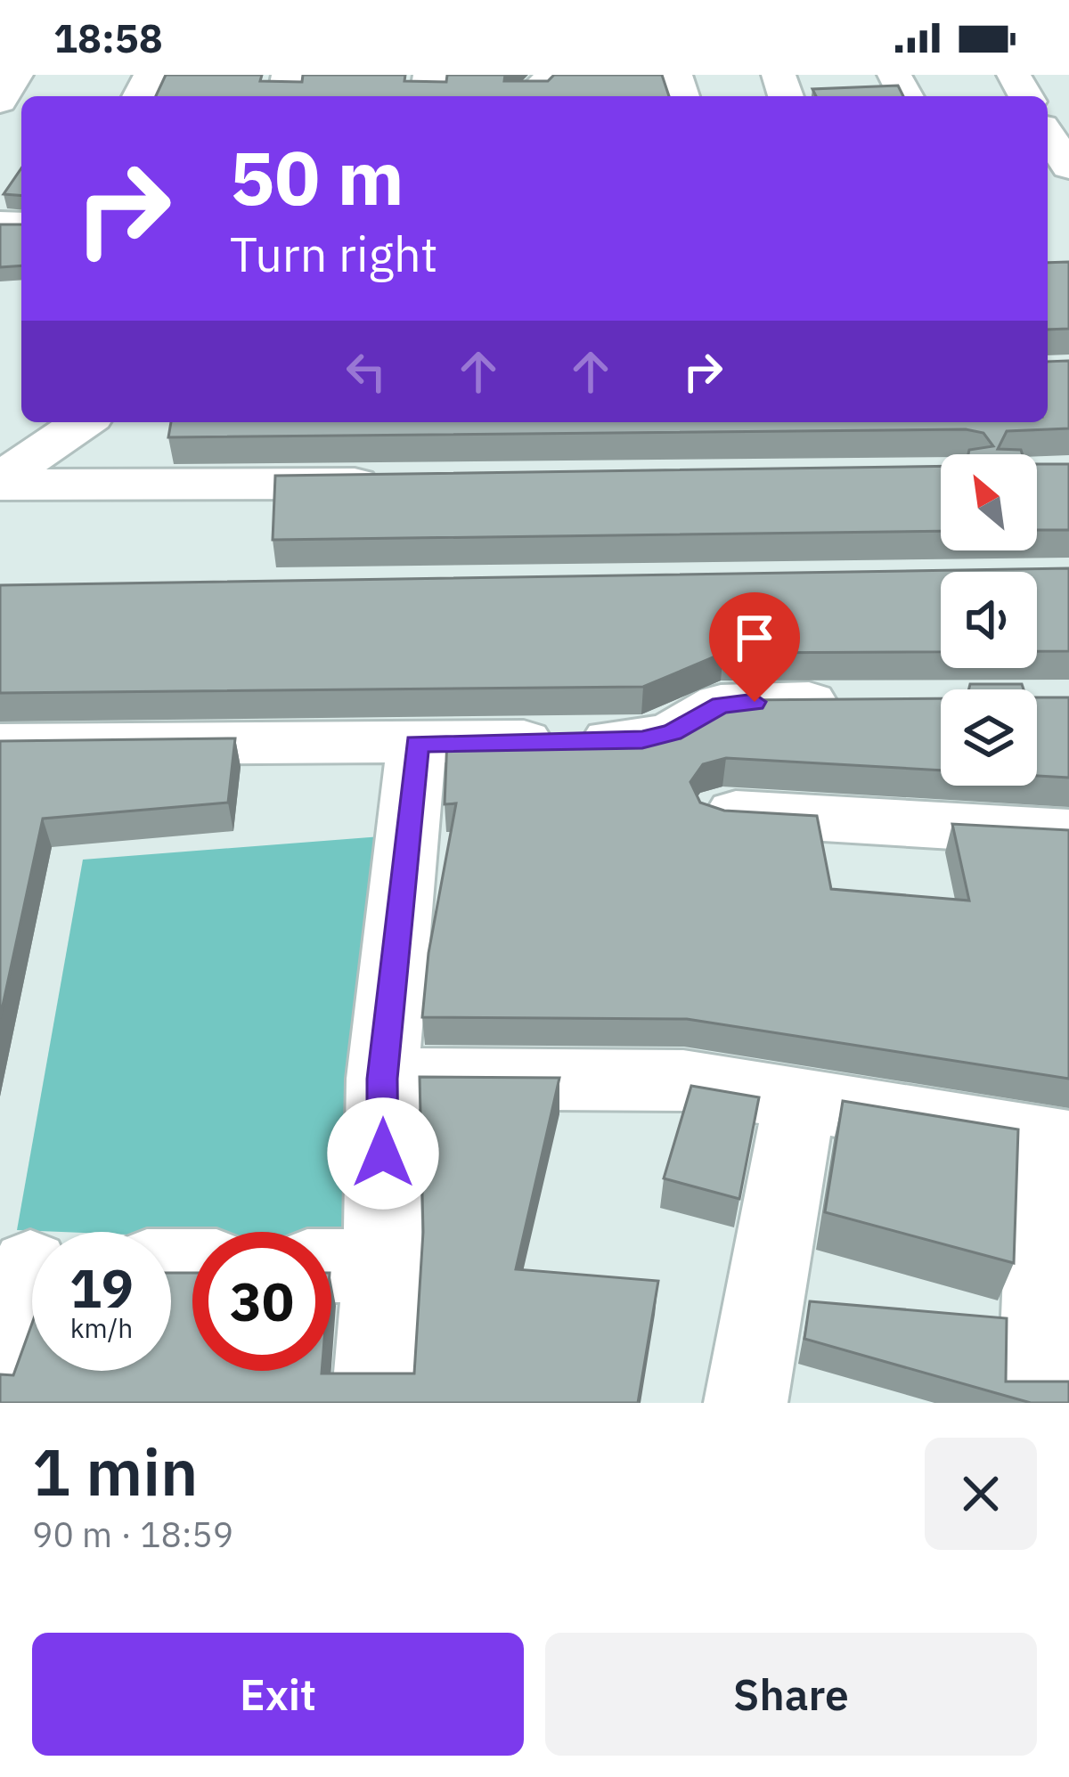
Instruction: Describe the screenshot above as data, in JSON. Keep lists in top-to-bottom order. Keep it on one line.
{"north":"top left","page":{"status":"18:58","turn":["50 m","Turn right"],"speed":"19 km/h","limit":"30","heading":["1 min","90 m · 18:59"],"buttons":["Exit","Share"]}}
